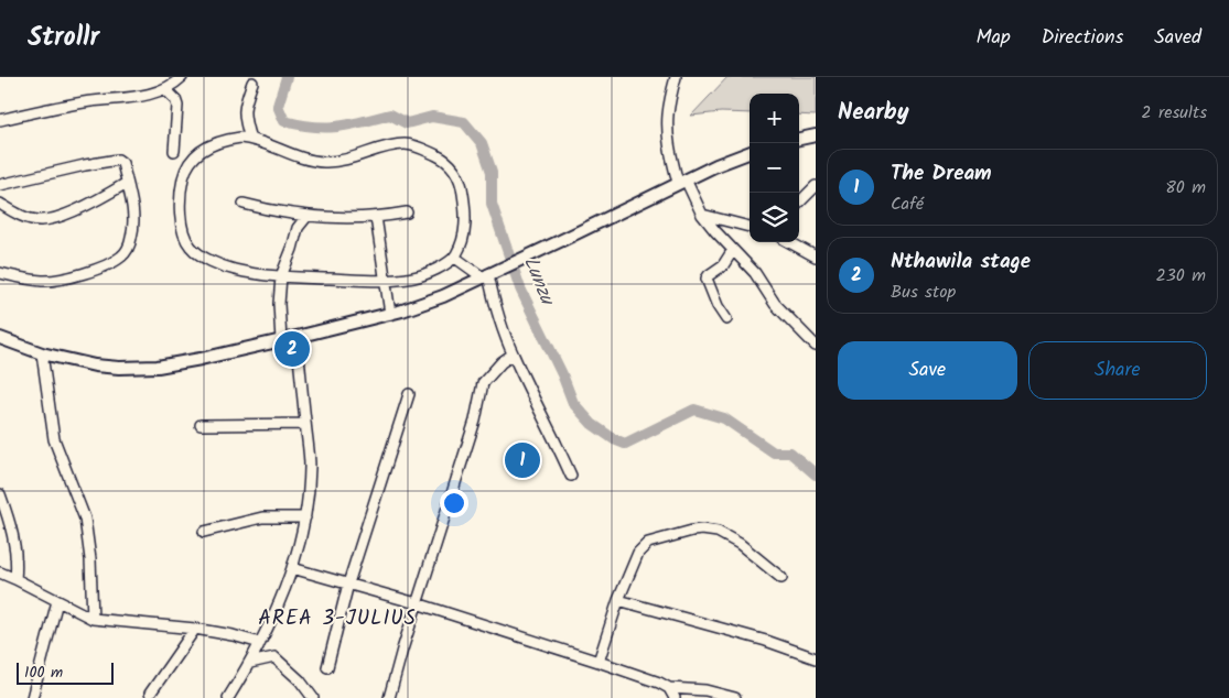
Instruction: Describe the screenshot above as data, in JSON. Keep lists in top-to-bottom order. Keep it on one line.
{"districts":["AREA 3-JULIUS"],"water":["Lunzu"],"scale_bar":"100 m","page":{"header":"Strollr","nav":["Map","Directions","Saved"],"heading":["Nearby","2 results"],"map_buttons":["+","−"],"list":[{"mark":"1","name":"The Dream","note":"Café","value":"80 m"},{"mark":"2","name":"Nthawila stage","note":"Bus stop","value":"230 m"}],"buttons":["Save","Share"],"pins":["2","1"],"scale":"100 m"}}
